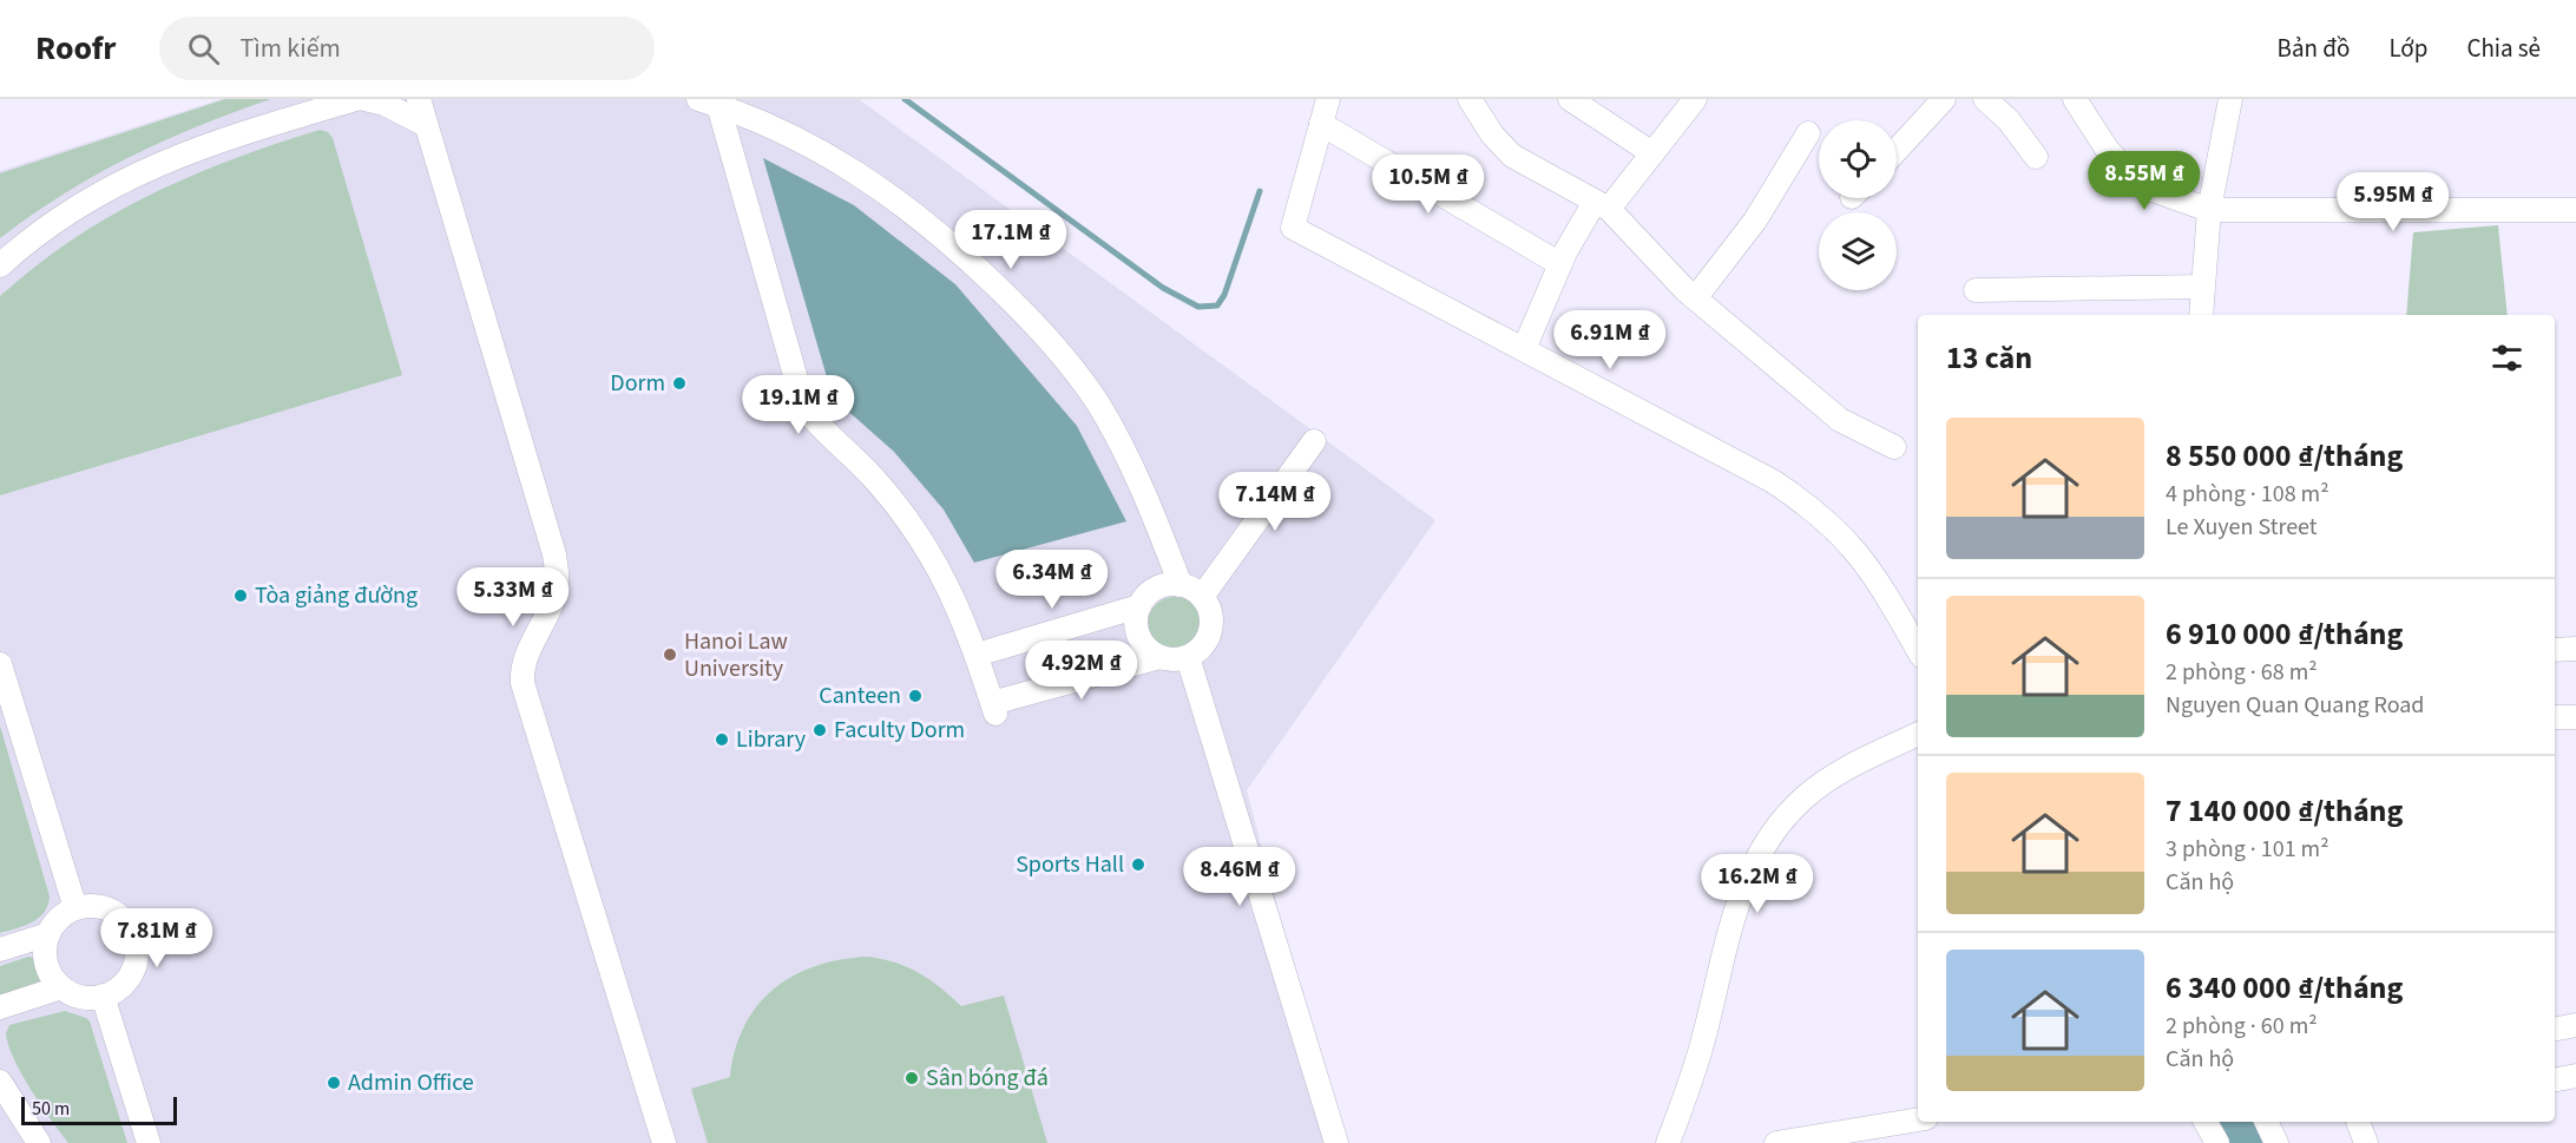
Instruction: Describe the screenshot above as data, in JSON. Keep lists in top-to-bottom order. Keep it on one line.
{"places":["Dorm","Tòa giảng đường","Hanoi Law University","Canteen","Faculty Dorm","Library","Sports Hall","Sân bóng đá","Admin Office"],"scale_bar":"50 m","page":{"header":"Roofr","search":"Tìm kiếm","nav":["Bản đồ","Lớp","Chia sẻ"],"price":["8.55M ₫","10.5M ₫","5.95M ₫","17.1M ₫","6.91M ₫","19.1M ₫","7.14M ₫","6.34M ₫","5.33M ₫","4.92M ₫","8.46M ₫","16.2M ₫","7.81M ₫"],"heading":"13 căn","list":[{"name":"8 550 000 ₫/tháng","note":"4 phòng · 108 m² · Le Xuyen Street"},{"name":"6 910 000 ₫/tháng","note":"2 phòng · 68 m² · Nguyen Quan Quang Road"},{"name":"7 140 000 ₫/tháng","note":"3 phòng · 101 m² · Căn hộ"},{"name":"6 340 000 ₫/tháng","note":"2 phòng · 60 m² · Căn hộ"}],"scale":"50 m"}}
